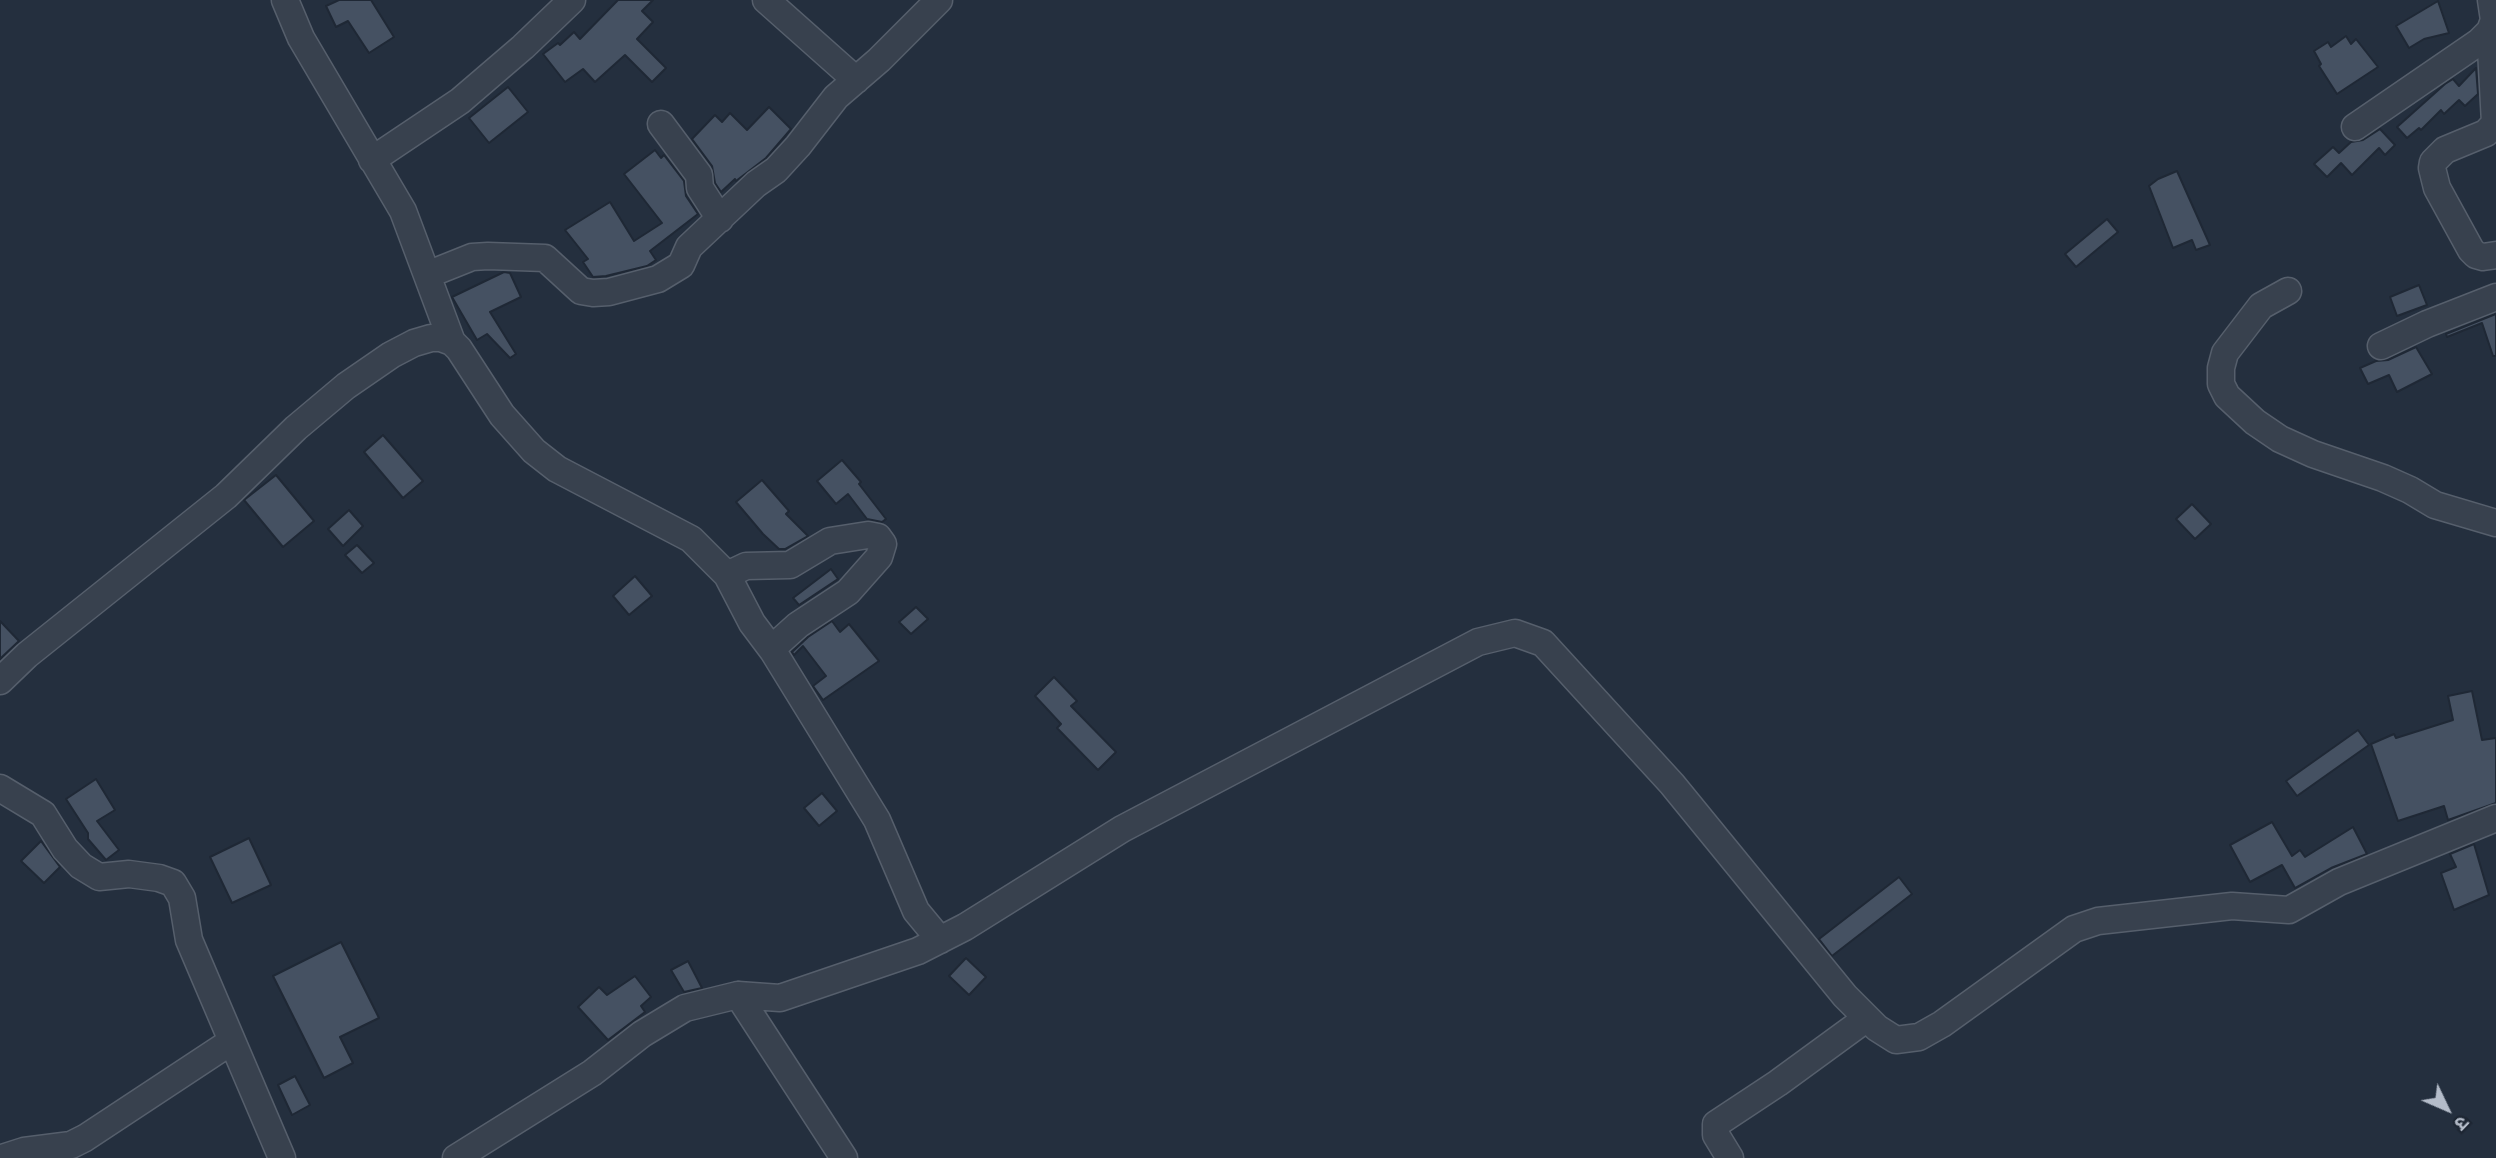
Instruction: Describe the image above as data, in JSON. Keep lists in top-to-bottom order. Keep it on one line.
{"north":"bottom right"}
